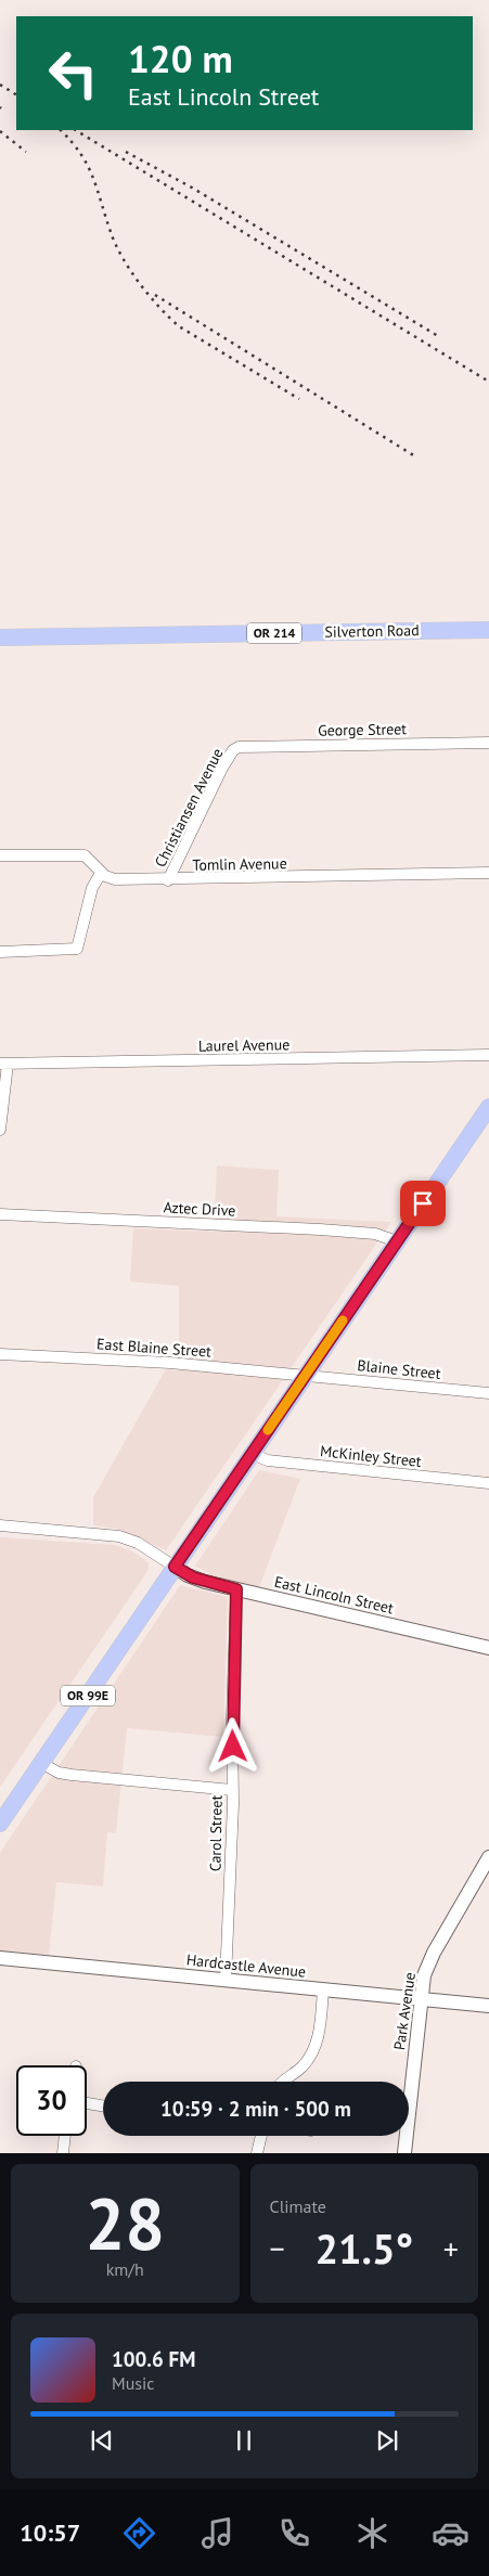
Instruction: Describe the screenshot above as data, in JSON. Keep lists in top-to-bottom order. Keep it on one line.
{"streets":{"main road":["Silverton Road","OR 214","OR 99E"],"street":["George Street","Christiansen Avenue","Tomlin Avenue","Laurel Avenue","Aztec Drive","East Blaine Street","Blaine Street","McKinley Street","East Lincoln Street","Carol Street","Hardcastle Avenue","Park Avenue"]},"crossings":[["George Street","Christiansen Avenue"],["Christiansen Avenue","Tomlin Avenue"],["Aztec Drive","OR 99E"],["East Blaine Street","Blaine Street"],["East Blaine Street","OR 99E"],["Blaine Street","OR 99E"],["McKinley Street","OR 99E"],["East Lincoln Street","OR 99E"],["East Lincoln Street","Carol Street"],["Carol Street","Hardcastle Avenue"],["Hardcastle Avenue","Park Avenue"]],"page":{"turn":["120 m","East Lincoln Street"],"limit":"30","trip":"10:59 · 2 min · 500 m","tile":[["28","km/h"],"Climate"],"heat":["−","21.5°","+"],"song":["100.6 FM","Music"],"tabs":"10:57"}}
